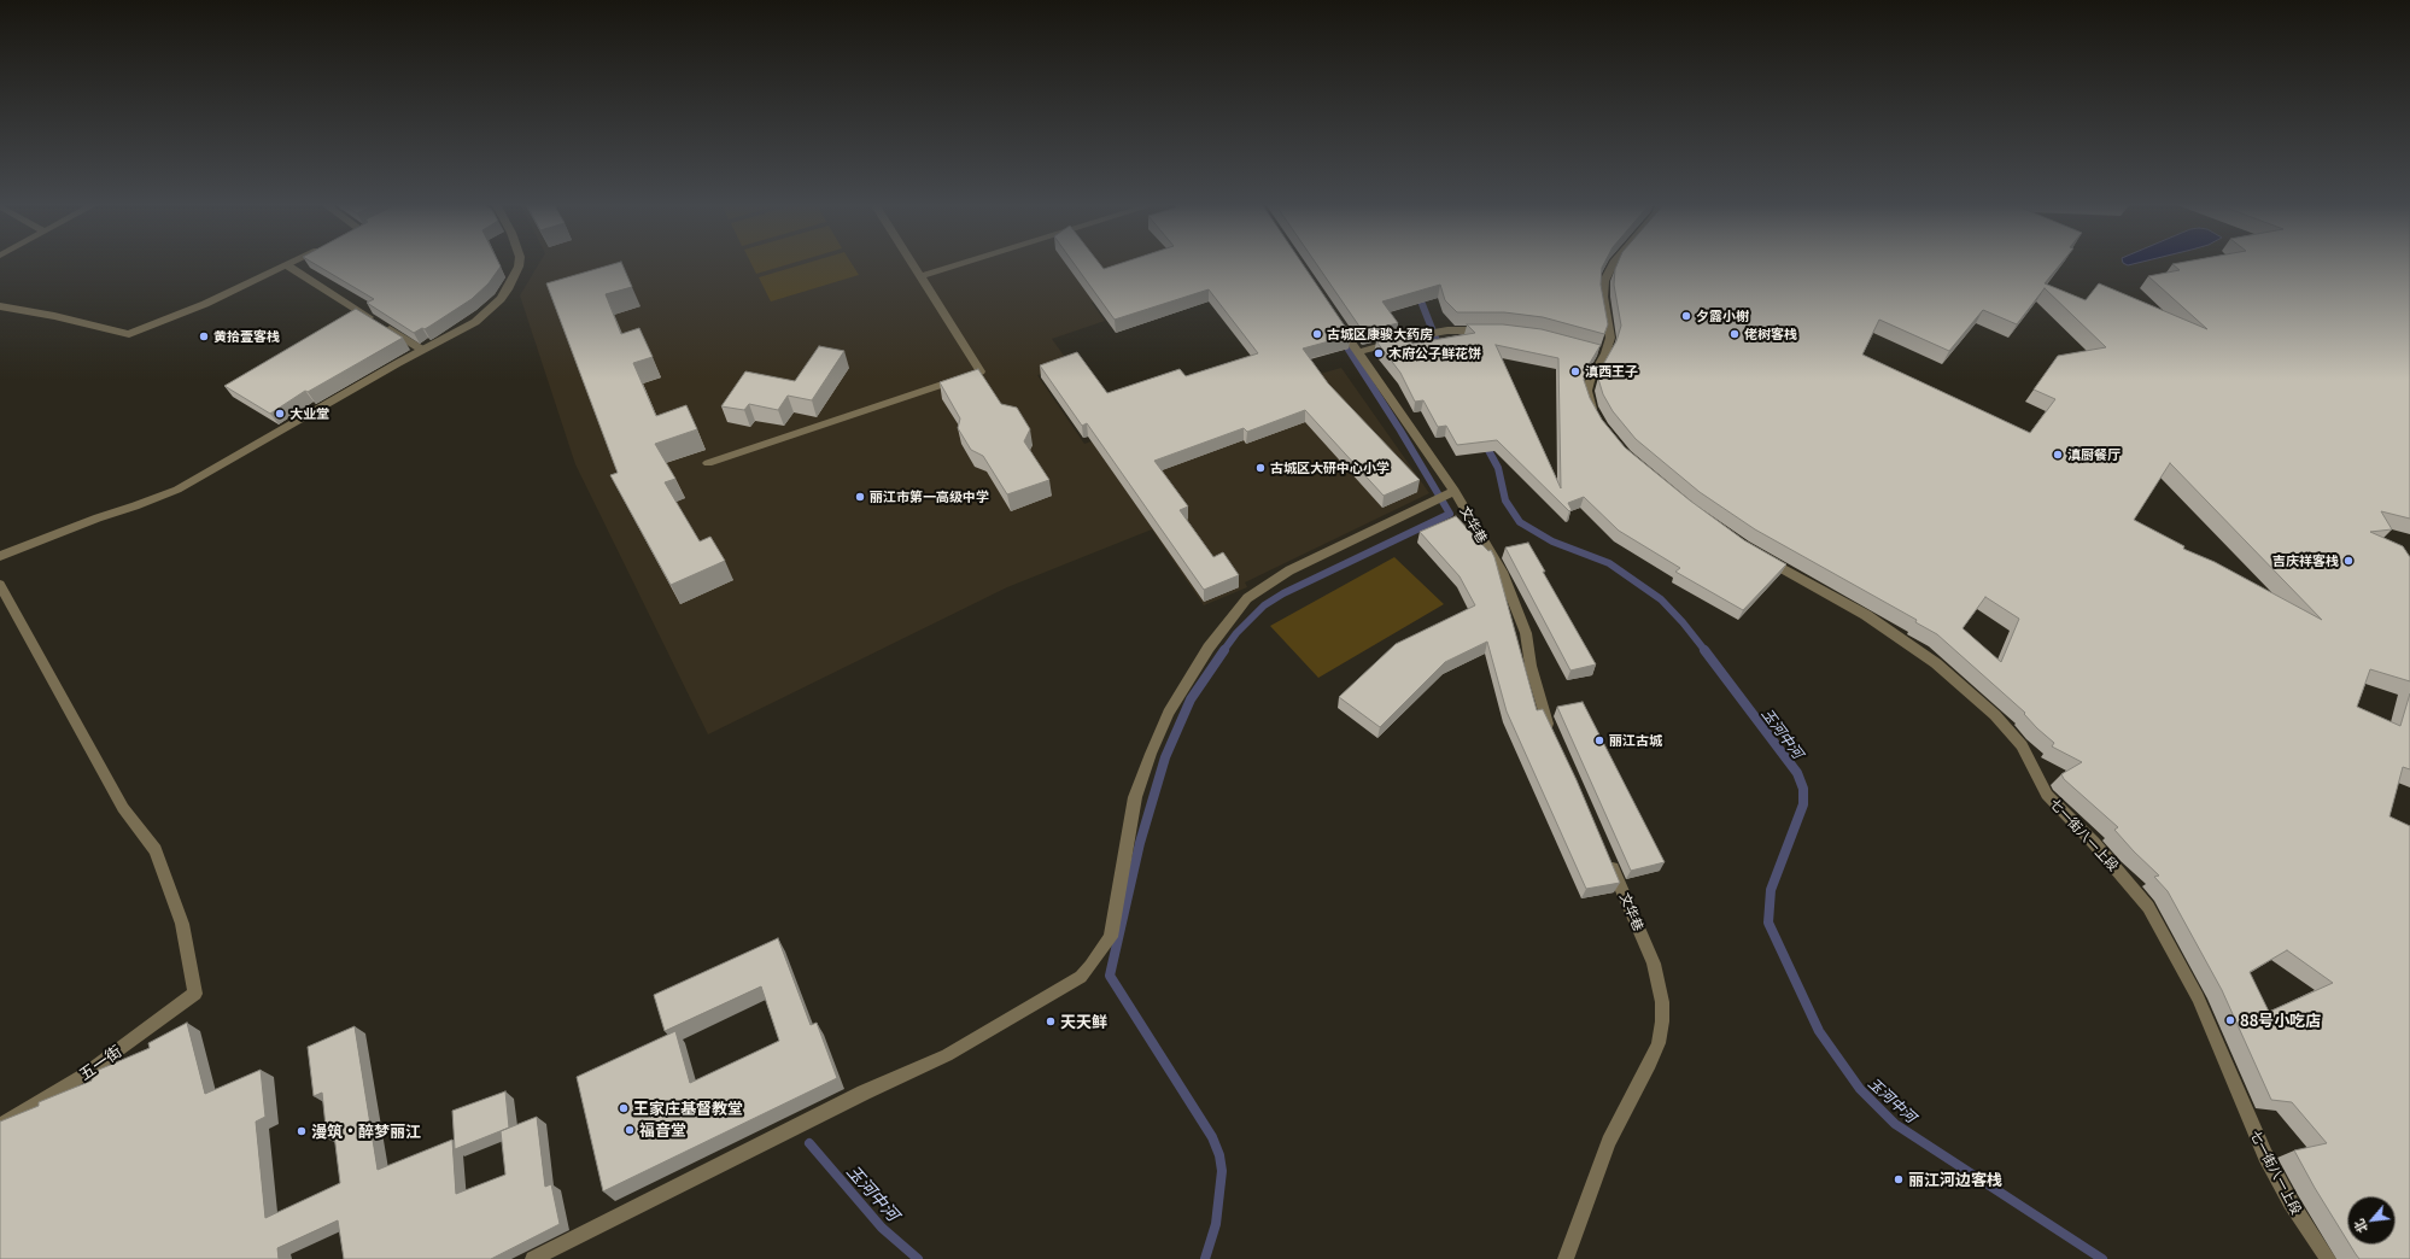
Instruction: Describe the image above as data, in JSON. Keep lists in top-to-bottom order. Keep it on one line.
{"streets":{"street":["文华巷","七一街八一上段","五一街"]},"water":["玉河中河"],"places":["夕露小榭","古城区康骏大药房","佬树客栈","黄拾壹客栈","木府公子鲜花饼","滇西王子","大业堂","滇厨餐厅","古城区大研中心小学","丽江市第一高级中学","吉庆祥客栈","丽江古城","88号小吃店","天天鲜","王家庄基督教堂","福音堂","漫筑·醉梦丽江","丽江河边客栈"],"north":"bottom left"}
